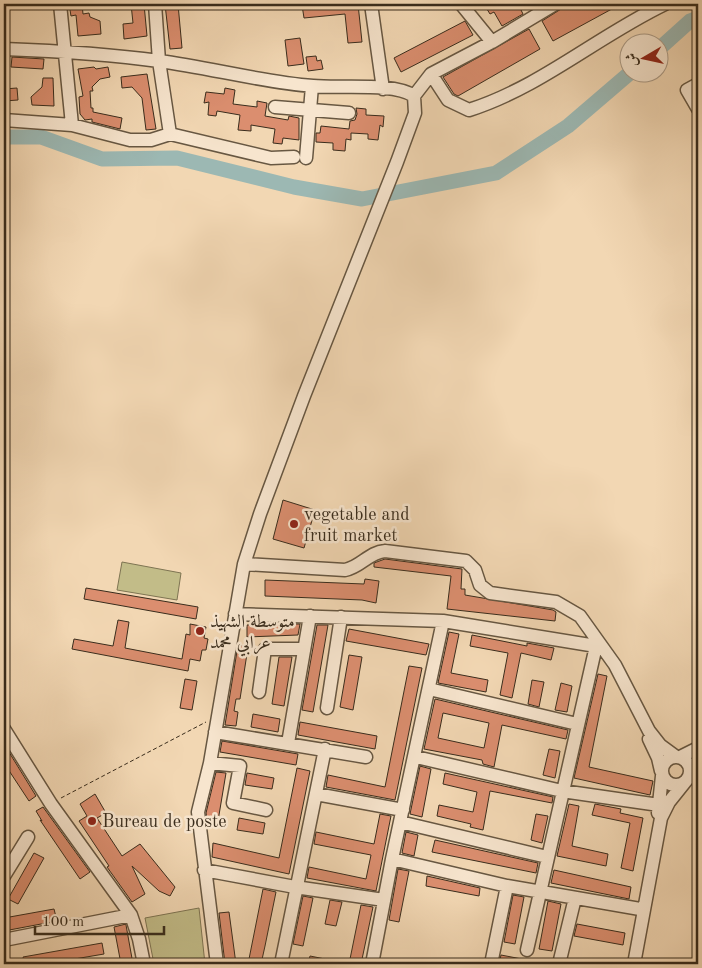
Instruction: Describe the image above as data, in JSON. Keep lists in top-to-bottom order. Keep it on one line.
{"places":["vegetable and fruit market","متوسطة الشهيذ عرابي محمد","Bureau de poste"],"scale_bar":"100 m","north":"left"}
